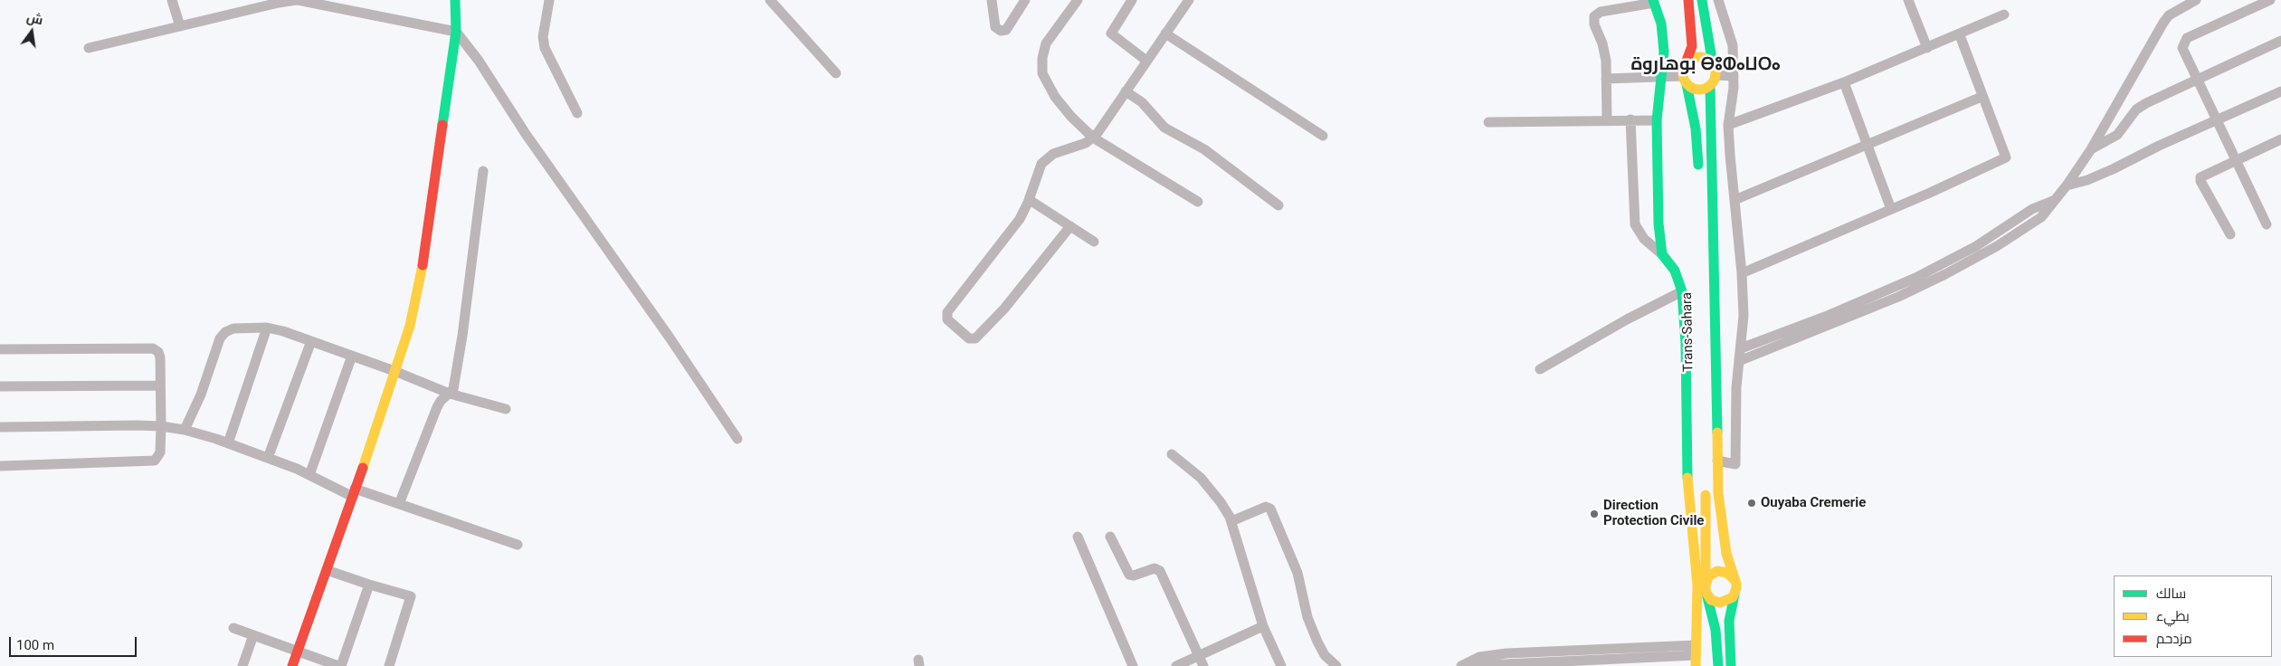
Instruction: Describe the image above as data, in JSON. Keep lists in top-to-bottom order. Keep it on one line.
{"streets":{"main road":["Trans-Sahara"]},"districts":["بوهاروة ⴱⵓⵀⴰⵡⵔⴰ"],"places":["Ouyaba Cremerie","Direction Protection Civile"],"legend":["سالك","بطيء","مزدحم"],"scale_bar":"100 m","north":"top"}
